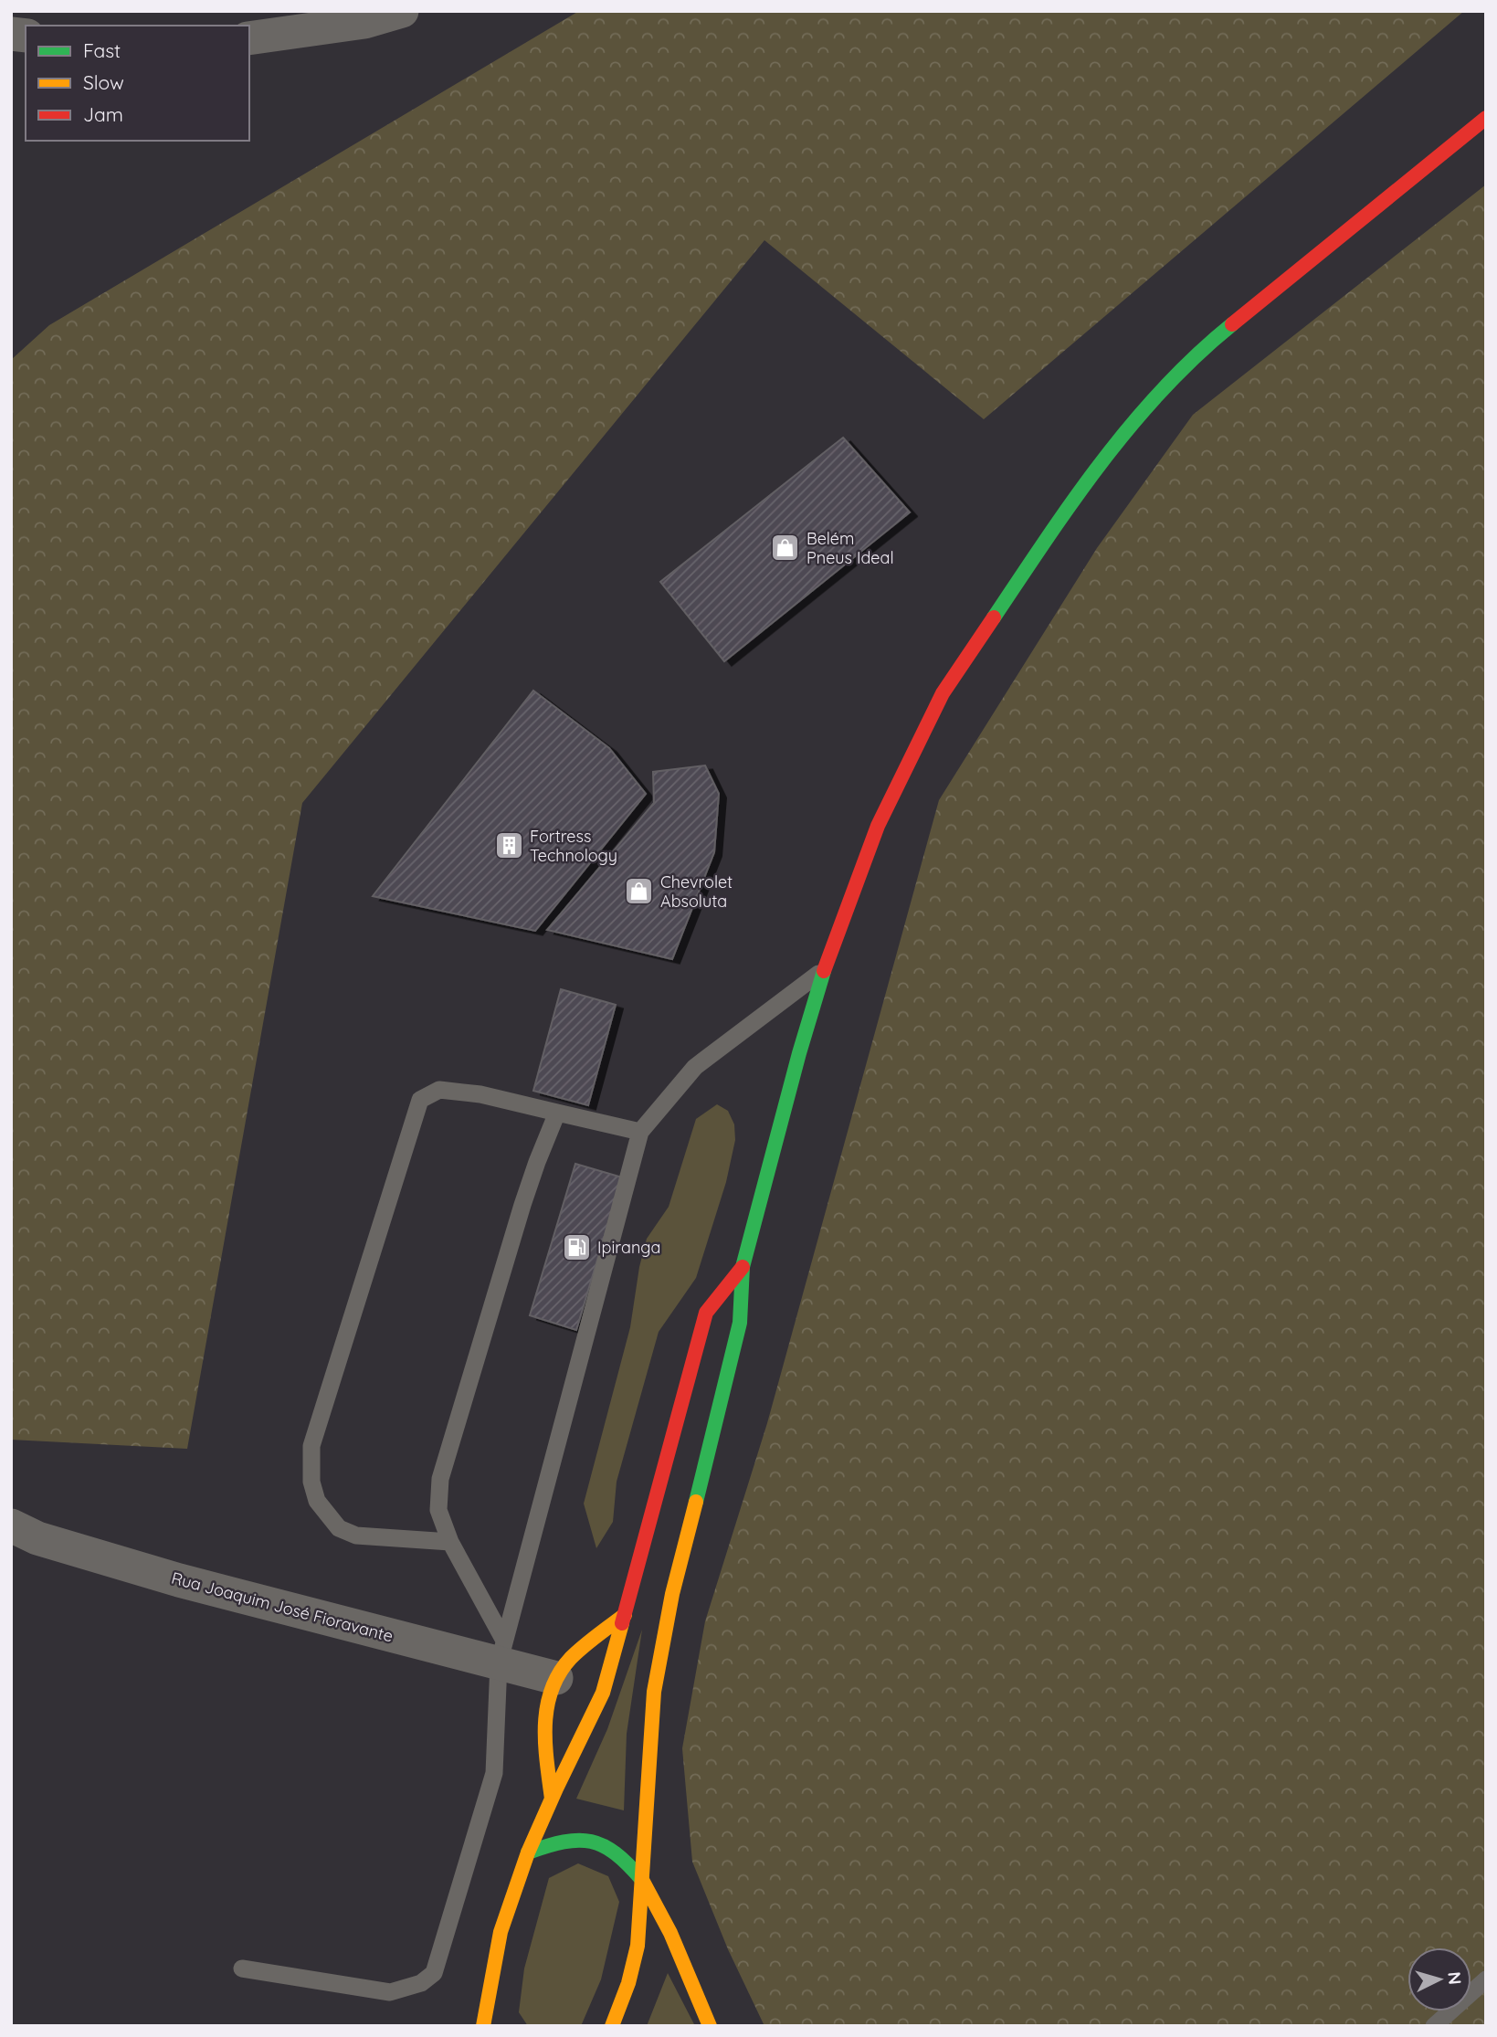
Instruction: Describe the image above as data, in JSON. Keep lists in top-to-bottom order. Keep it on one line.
{"streets":{"street":["Rua Joaquim José Fioravante"]},"places":{"shop":["Belém Pneus Ideal","Chevrolet Absoluta"],"building":["Fortress Technology"],"fuel station":["Ipiranga"]},"legend":["Fast","Slow","Jam"],"north":"right"}
